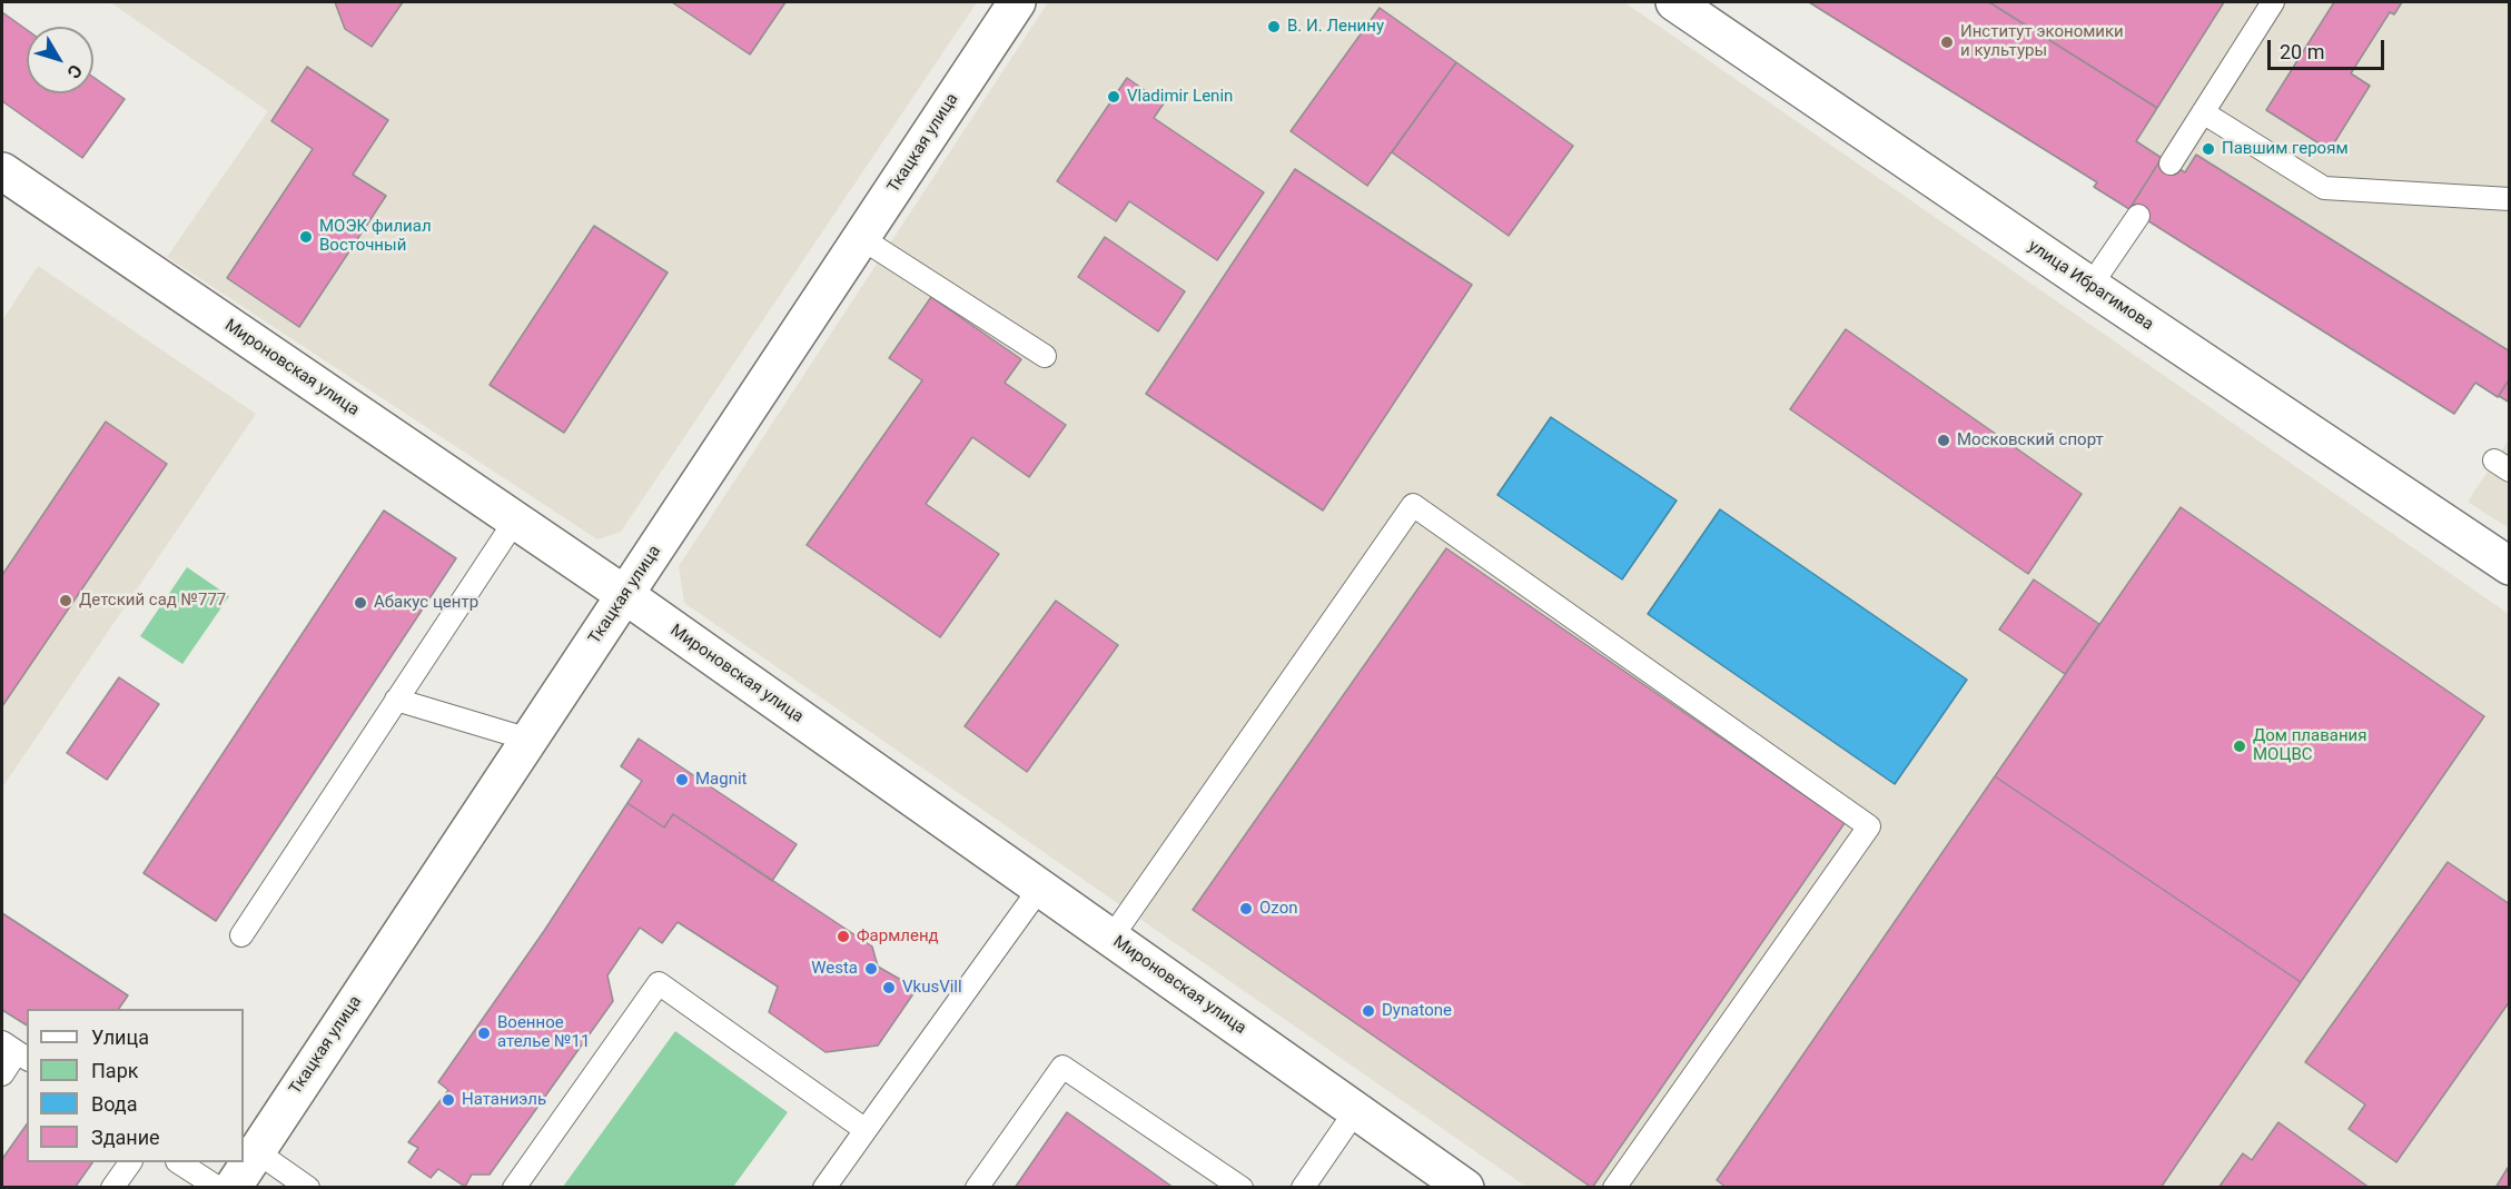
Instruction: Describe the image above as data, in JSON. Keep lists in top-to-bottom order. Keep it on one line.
{"streets":{"street":["Ткацкая улица","улица Ибрагимова","Мироновская улица"]},"crossings":[["Ткацкая улица","Мироновская улица"]],"places":["В. И. Ленину","Институт экономики и культуры","Vladimir Lenin","Павшим героям","МОЭК филиал Восточный","Московский спорт","Детский сад №777","Абакус центр","Дом плавания МОЦВС","Magnit","Ozon","Фармленд","Westa","VkusVill","Dynatone","Военное ателье №11","Натаниэль"],"legend":["Улица","Парк","Вода","Здание"],"scale_bar":"20 m","north":"bottom right"}
